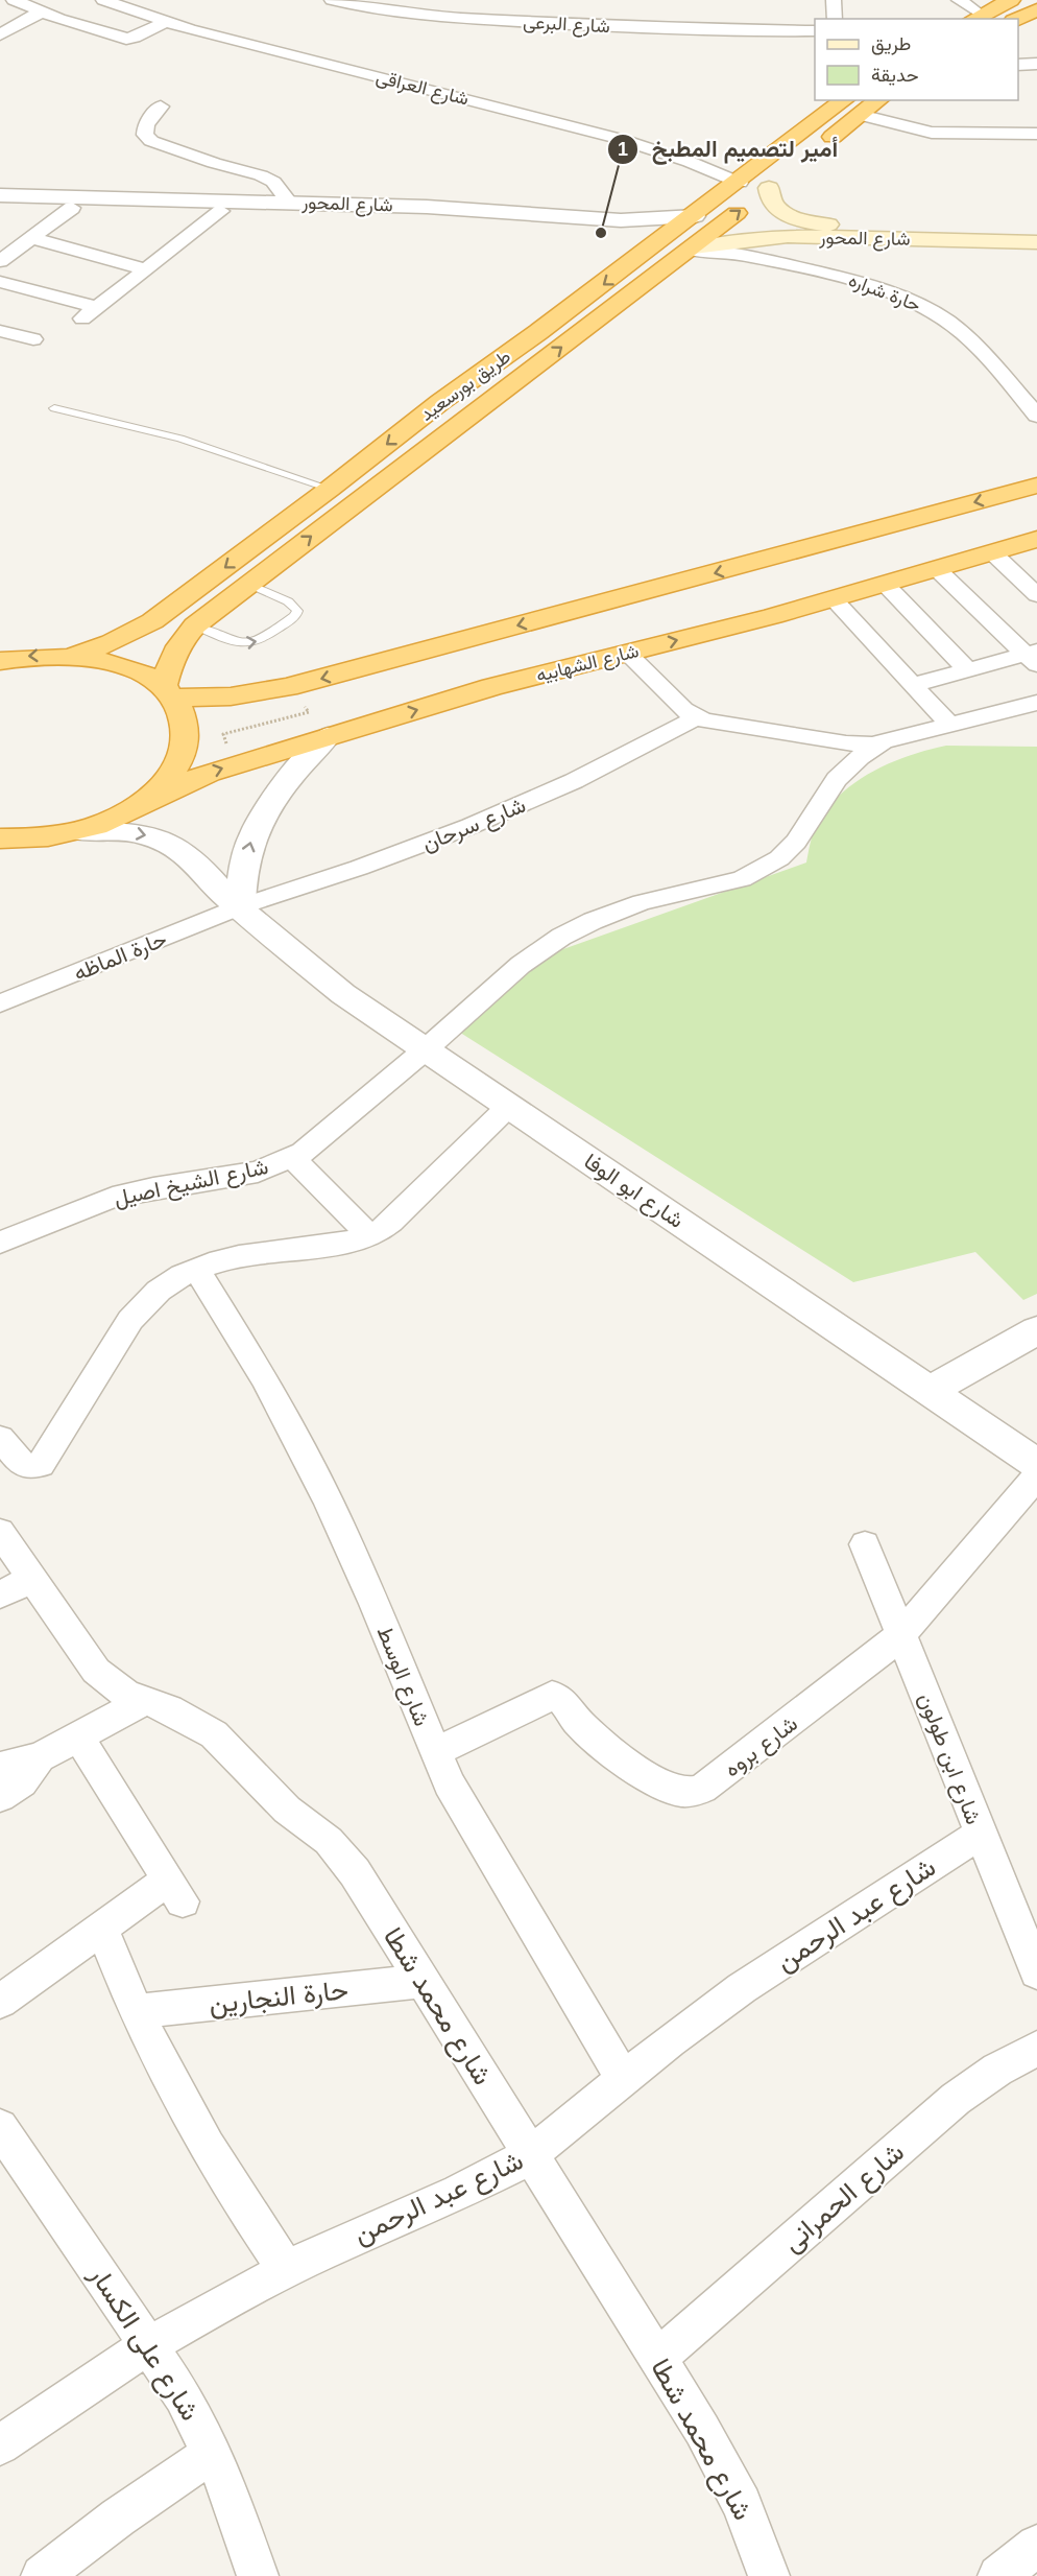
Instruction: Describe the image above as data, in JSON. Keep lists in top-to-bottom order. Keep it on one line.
{"streets":{"highway":["طريق بورسعيد","شارع الشهابيه"],"main road":["شارع المحور"],"street":["شارع البرعى","شارع العراقى","حارة شراره","شارع سرحان","حارة الماظه","شارع الشيخ اصيل","شارع ابو الوفا","شارع الوسط","شارع بروه","شارع ابن طولون","شارع عبد الرحمن","حارة النجارين","شارع محمد شطا","شارع الحمرانى","شارع على الكسار"]},"crossings":[["شارع العراقى","طريق بورسعيد"],["شارع المحور","حارة شراره"],["شارع المحور","طريق بورسعيد"],["حارة شراره","طريق بورسعيد"],["طريق بورسعيد","شارع الشهابيه"],["شارع سرحان","حارة الماظه"],["شارع سرحان","شارع ابو الوفا"],["حارة الماظه","شارع ابو الوفا"],["شارع الشيخ اصيل","شارع ابو الوفا"],["شارع الوسط","شارع بروه"],["شارع الوسط","شارع عبد الرحمن"],["شارع بروه","شارع ابن طولون"],["شارع ابن طولون","شارع عبد الرحمن"],["شارع عبد الرحمن","شارع محمد شطا"],["شارع عبد الرحمن","شارع على الكسار"],["حارة النجارين","شارع محمد شطا"],["شارع محمد شطا","شارع الحمرانى"]],"places":["أمير لتصميم المطبخ"],"legend":["طريق","حديقة"]}
